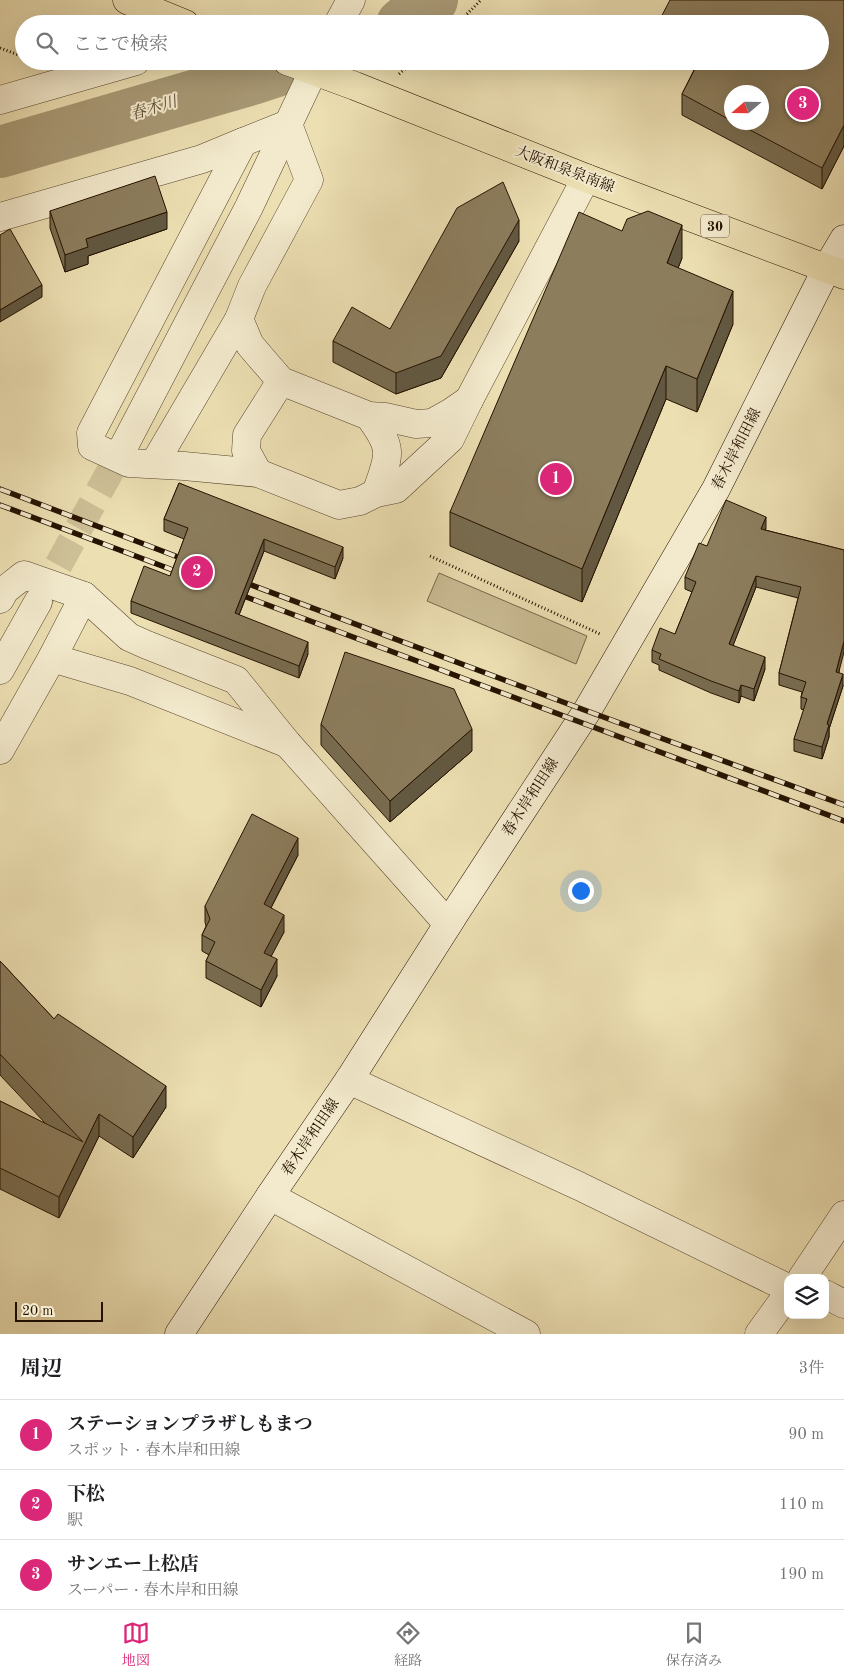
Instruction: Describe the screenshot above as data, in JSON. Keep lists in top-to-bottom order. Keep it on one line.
{"streets":{"main road":["大阪和泉泉南線","30"],"street":["春木岸和田線"]},"crossings":[["大阪和泉泉南線","春木岸和田線"]],"water":["春木川"],"scale_bar":"20 m","north":"left","page":{"search":"ここで検索","pins":["3","1","2"],"scale":"20 m","heading":["周辺","3件"],"list":[{"mark":"1","name":"ステーションプラザしもまつ","note":"スポット · 春木岸和田線","value":"90 m"},{"mark":"2","name":"下松","note":"駅","value":"110 m"},{"mark":"3","name":"サンエー上松店","note":"スーパー · 春木岸和田線","value":"190 m"}],"nav":["地図","経路","保存済み"]}}
